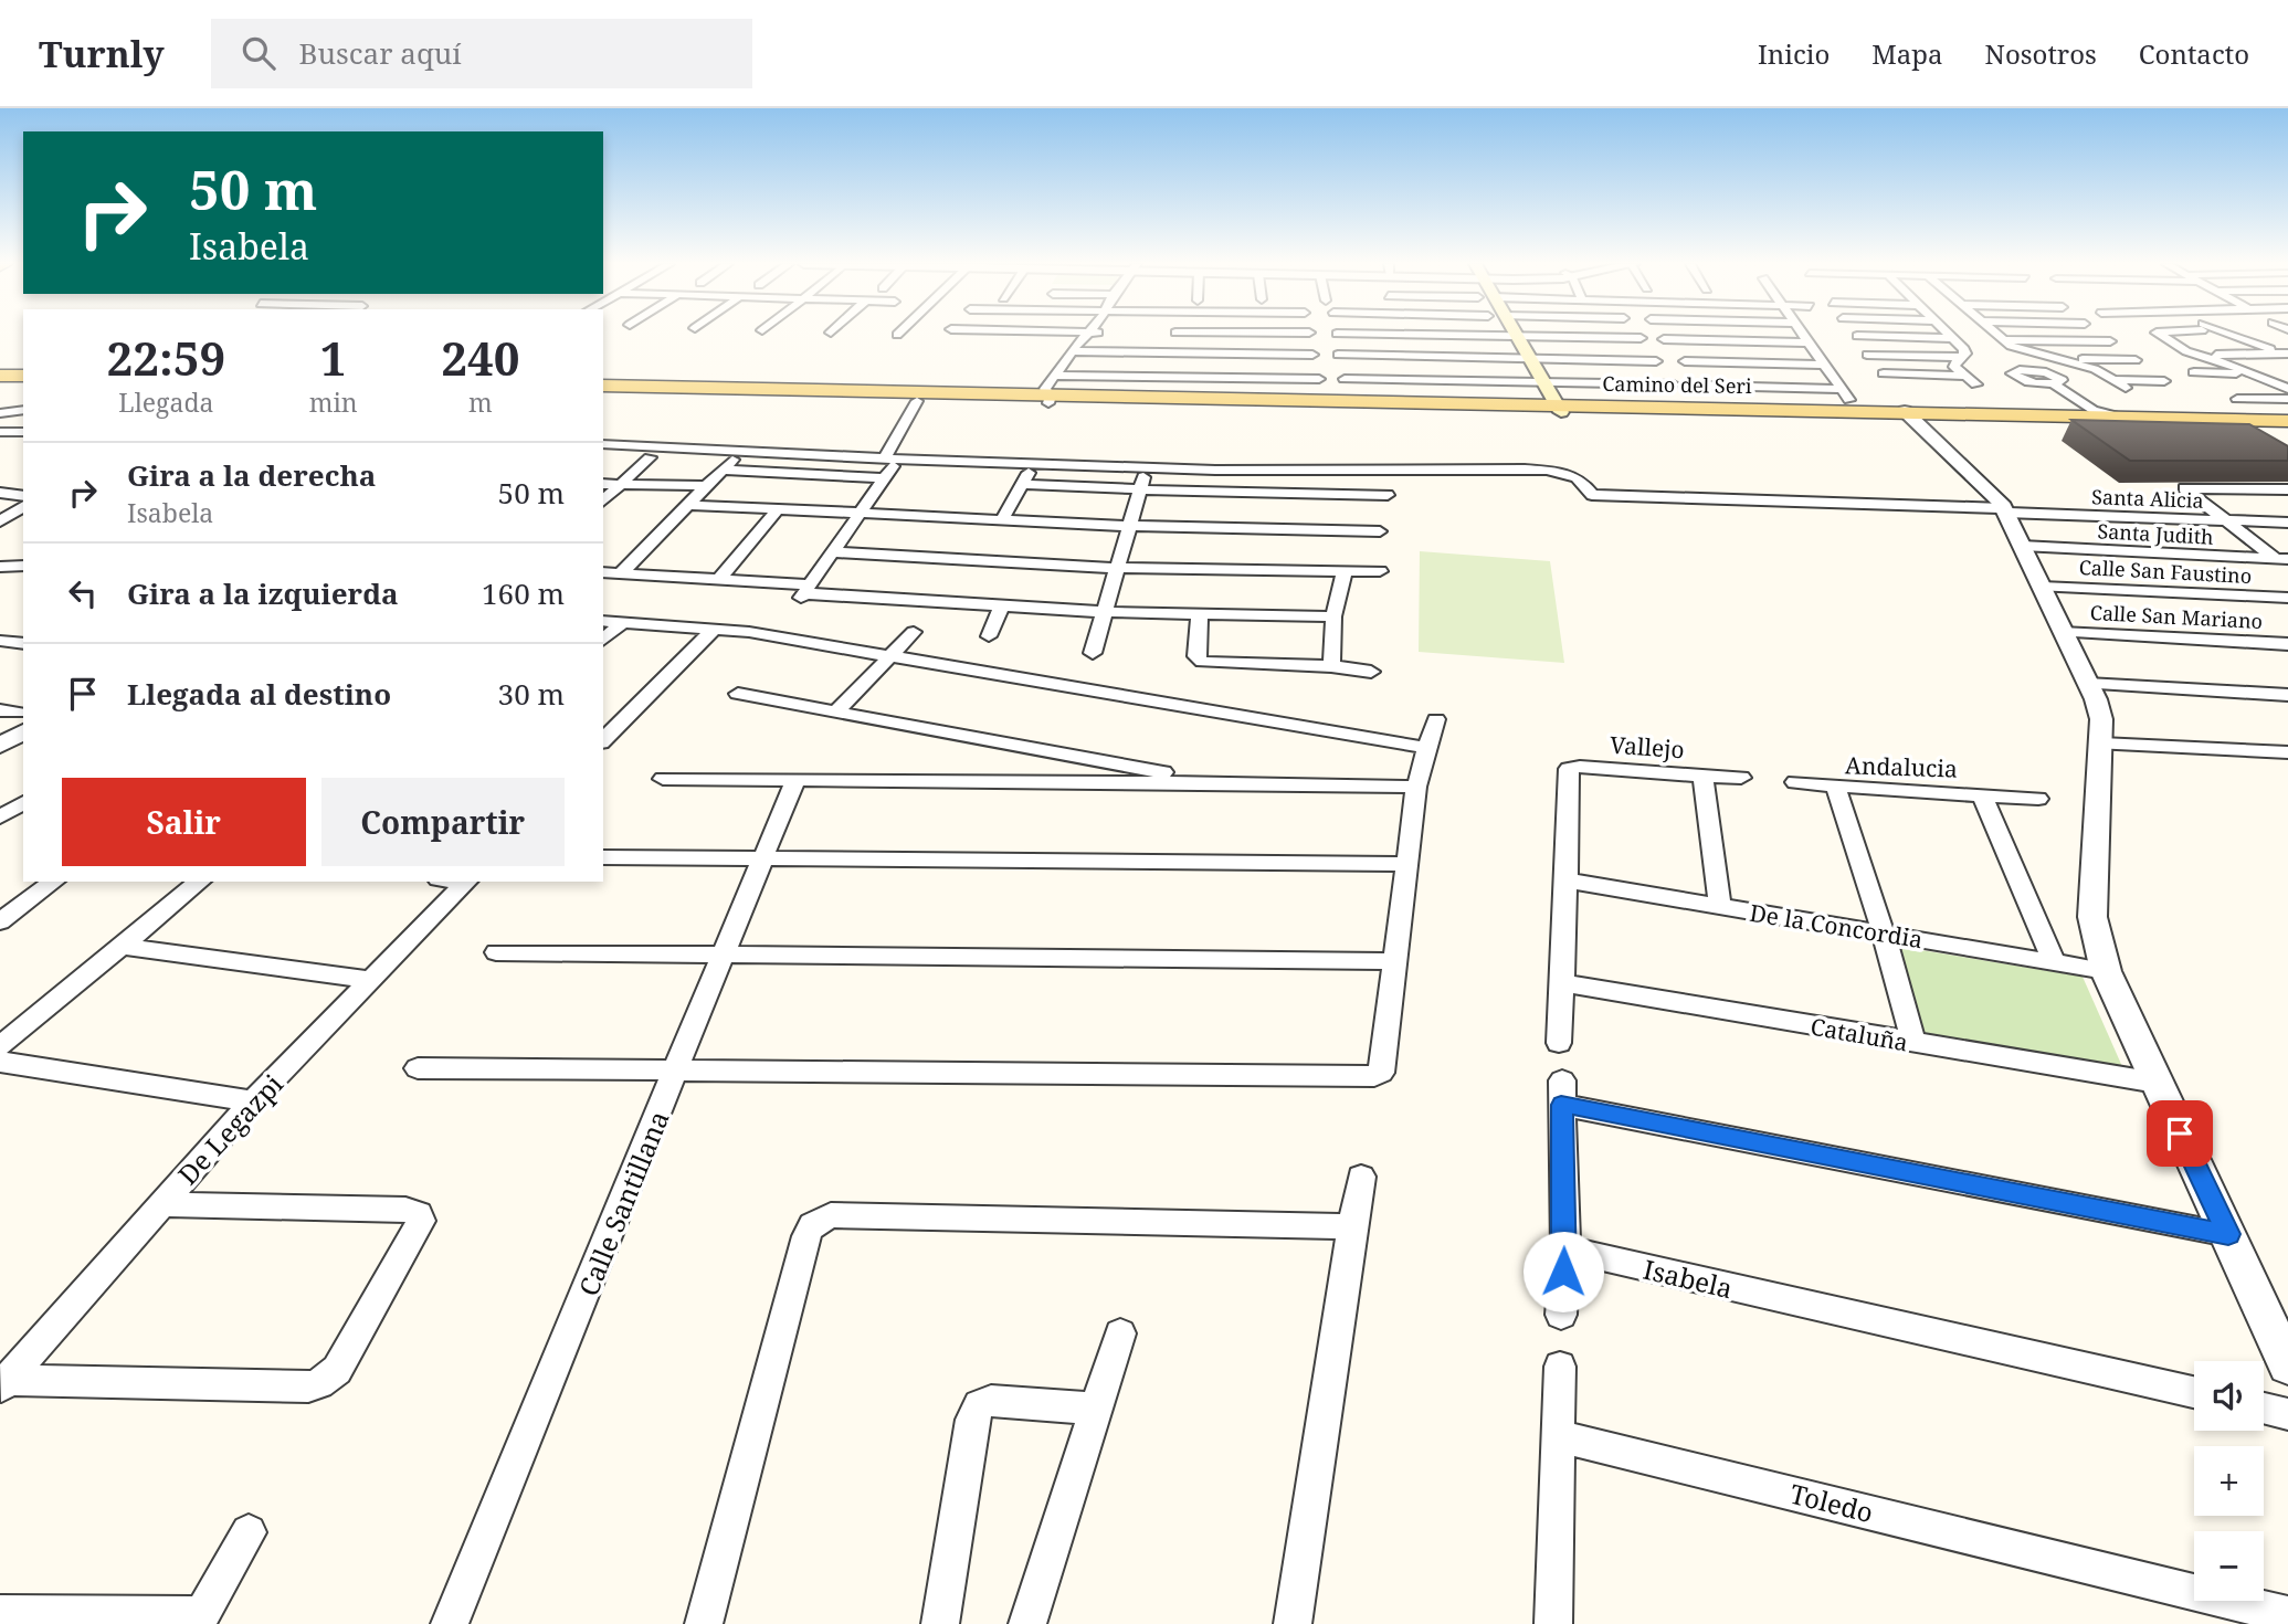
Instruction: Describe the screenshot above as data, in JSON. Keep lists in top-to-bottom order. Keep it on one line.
{"streets":{"main road":["Camino del Seri"],"street":["Santa Alicia","Santa Judith","Calle San Faustino","Calle San Mariano","Vallejo","Andalucia","De la Concordia","Cataluña","De Legazpi","Calle Santillana","Isabela","Toledo"]},"crossings":[["Vallejo","De la Concordia"],["Andalucia","De la Concordia"],["Andalucia","Cataluña"]],"page":{"header":"Turnly","search":"Buscar aquí","nav":["Inicio","Mapa","Nosotros","Contacto"],"turn":["50 m","Isabela"],"eta":["22:59","Llegada","1","min","240","m"],"list":[{"name":"Gira a la derecha","note":"Isabela","value":"50 m"},{"name":"Gira a la izquierda","value":"160 m"},{"name":"Llegada al destino","value":"30 m"}],"buttons":["Salir","Compartir"],"map_buttons":["+","−"]}}
